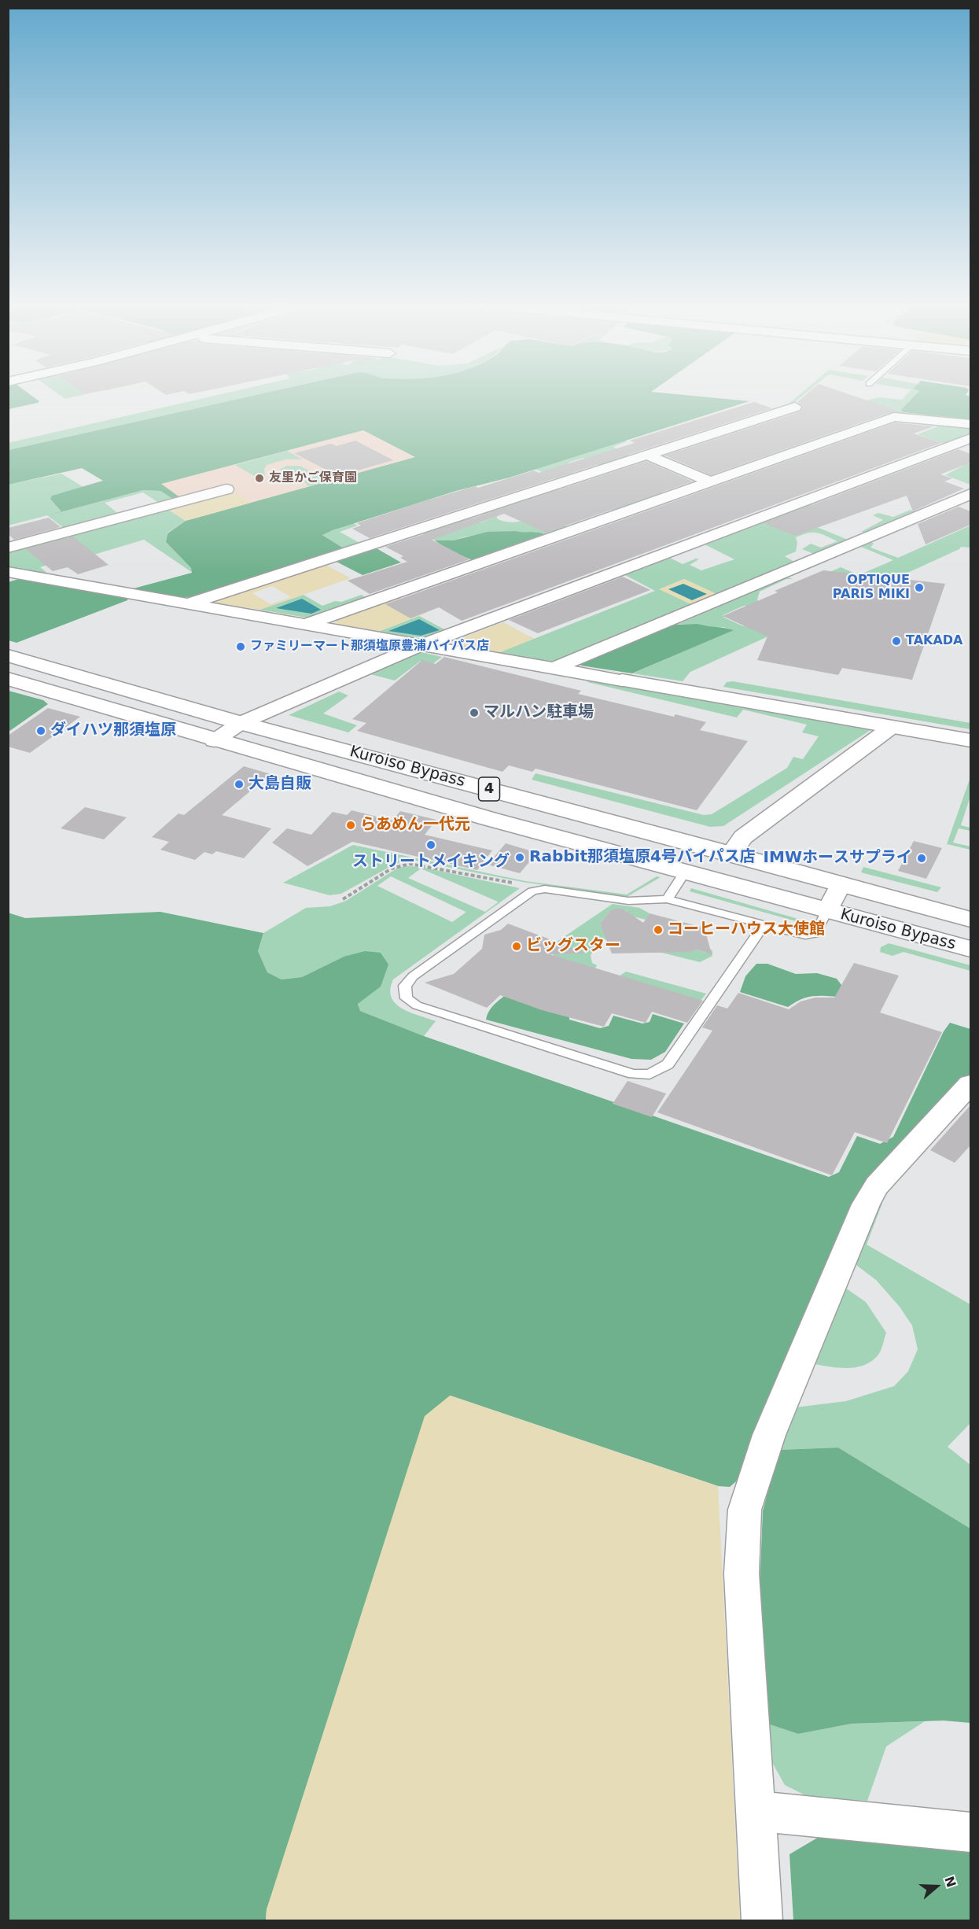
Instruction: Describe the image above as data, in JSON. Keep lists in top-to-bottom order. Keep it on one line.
{"streets":{"main road":["Kuroiso Bypass","4"]},"places":["友里かご保育園","OPTIQUE PARIS MIKI","TAKADA","ファミリーマート那須塩原豊浦バイパス店","マルハン駐車場","ダイハツ那須塩原","大島自販","らあめん一代元","ストリートメイキング","Rabbit那須塩原4号バイパス店","IMWホースサプライ","コーヒーハウス大使館","ビッグスター"],"north":"right"}
